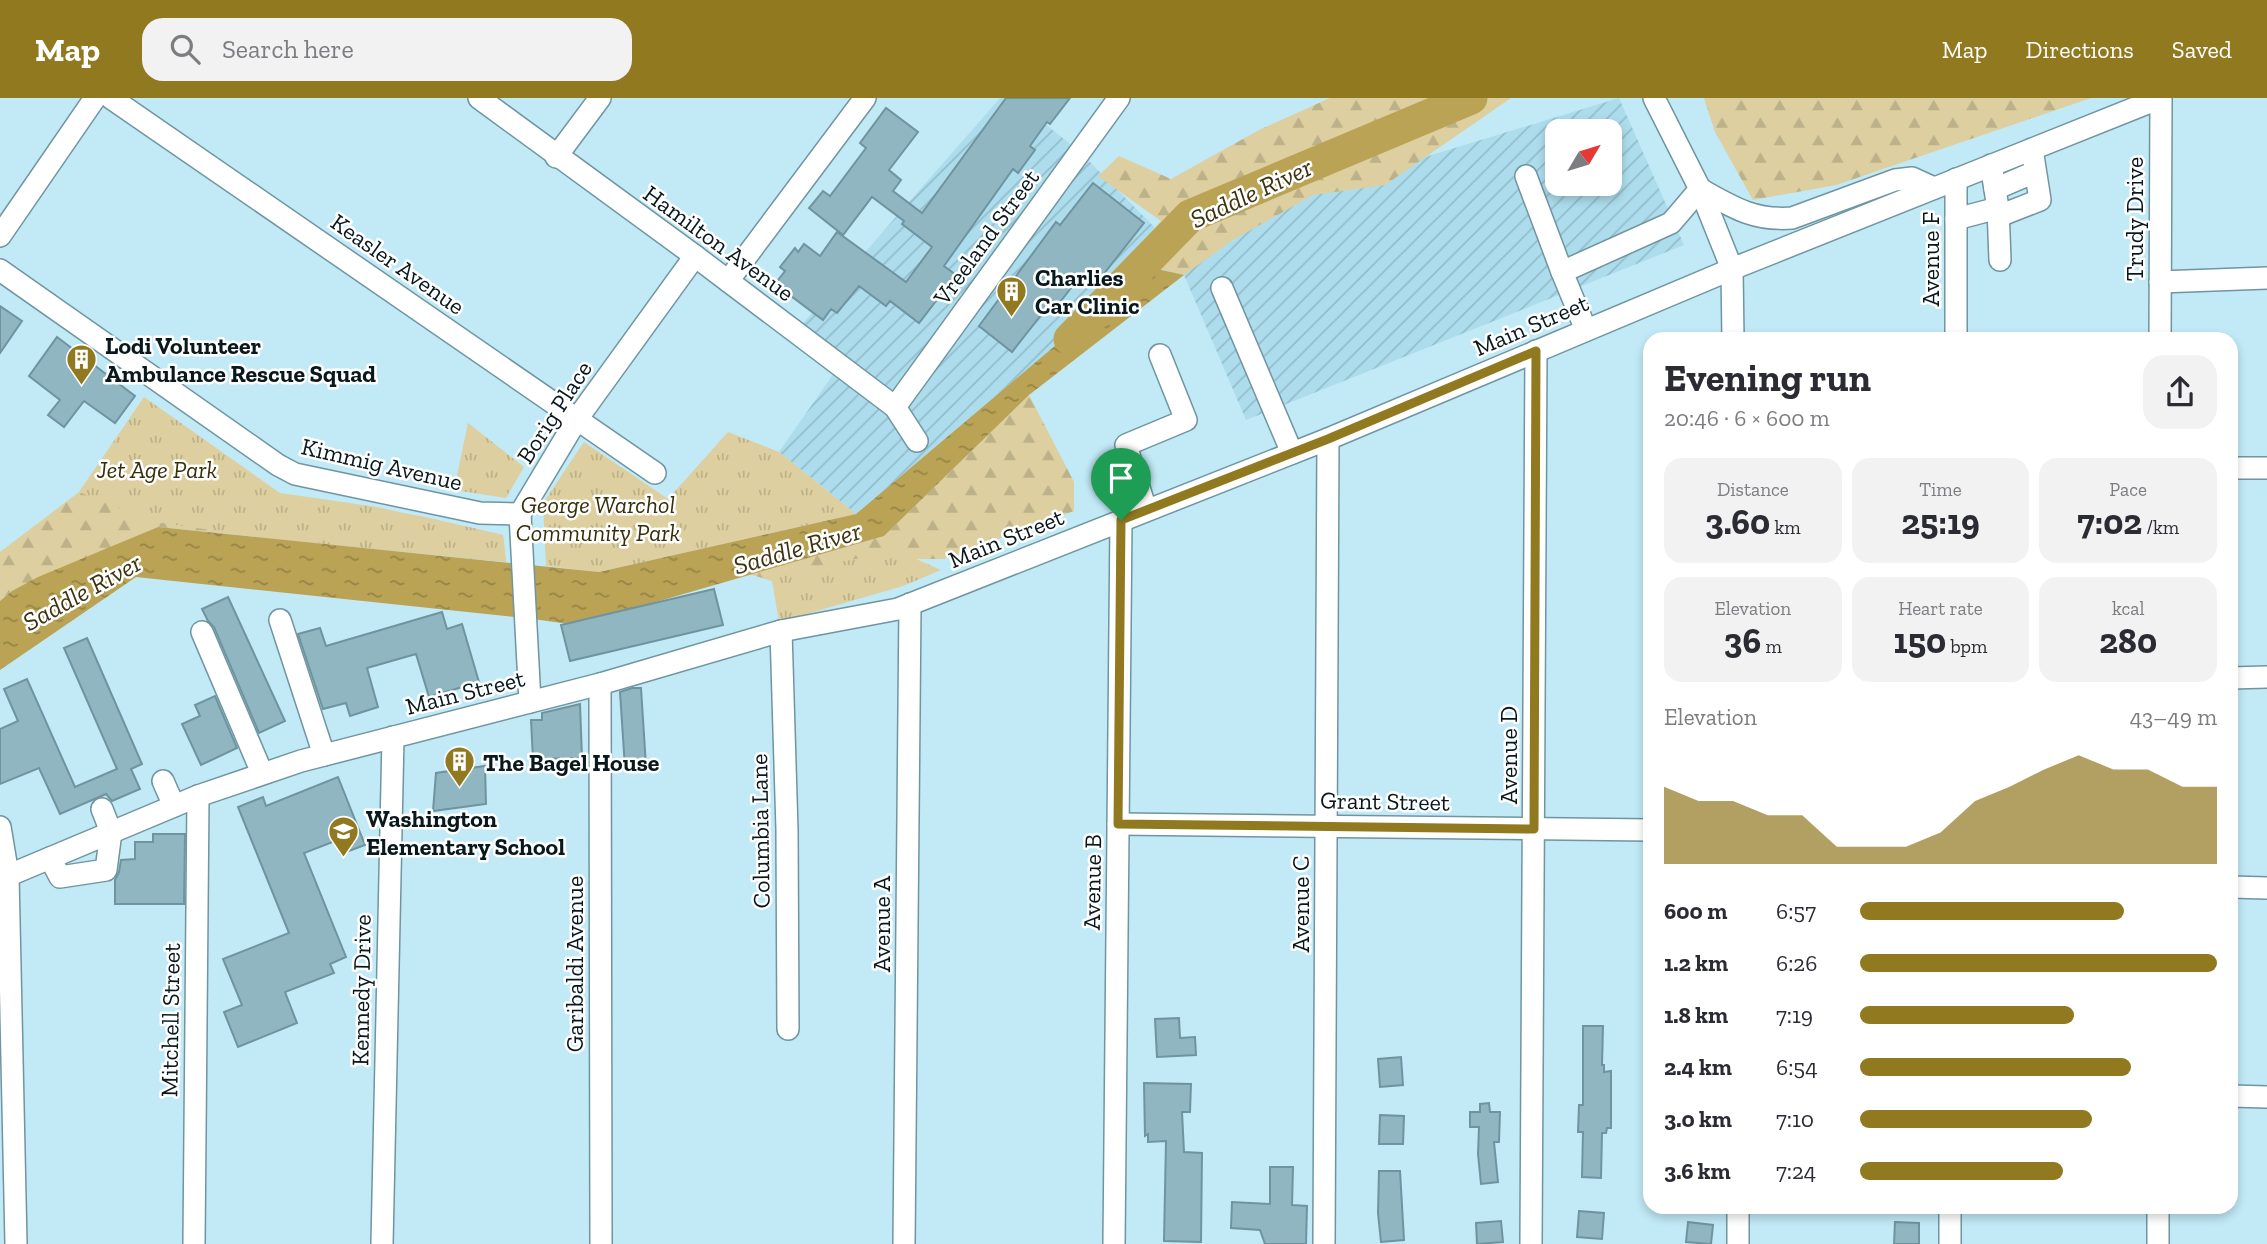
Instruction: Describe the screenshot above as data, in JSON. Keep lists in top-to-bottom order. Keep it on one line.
{"streets":{"street":["Trudy Drive","Vreeland Street","Hamilton Avenue","Avenue F","Keasler Avenue","Main Street","Borig Place","Kimmig Avenue","Avenue D","Grant Street","Columbia Lane","Avenue B","Avenue C","Avenue A","Garibaldi Avenue","Kennedy Drive","Mitchell Street"]},"crossings":[["Trudy Drive","Main Street"],["Vreeland Street","Hamilton Avenue"],["Hamilton Avenue","Borig Place"],["Avenue F","Main Street"],["Keasler Avenue","Borig Place"],["Main Street","Avenue D"],["Main Street","Columbia Lane"],["Main Street","Avenue B"],["Main Street","Avenue C"],["Main Street","Avenue A"],["Main Street","Garibaldi Avenue"],["Main Street","Kennedy Drive"],["Main Street","Mitchell Street"],["Borig Place","Kimmig Avenue"],["Avenue D","Grant Street"],["Grant Street","Avenue B"],["Grant Street","Avenue C"]],"water":["Saddle River"],"parks":["Jet Age Park","George Warchol Community Park"],"places":{"building":["Charlies Car Clinic","Lodi Volunteer Ambulance Rescue Squad","The Bagel House"],"school or university":["Washington Elementary School"]},"north":"top right","page":{"header":"Map","search":"Search here","nav":["Map","Directions","Saved"],"heading":["Evening run","20:46 · 6 × 600 m"],"stats":[["Distance","3.60 km"],["Time","25:19"],["Pace","7:02 /km"],["Elevation","36 m"],["Heart rate","150 bpm"],["kcal","280"]],"chart":["Elevation","43–49 m"],"list":[{"name":"600 m","note":"6:57"},{"name":"1.2 km","note":"6:26"},{"name":"1.8 km","note":"7:19"},{"name":"2.4 km","note":"6:54"},{"name":"3.0 km","note":"7:10"},{"name":"3.6 km","note":"7:24"}]}}
